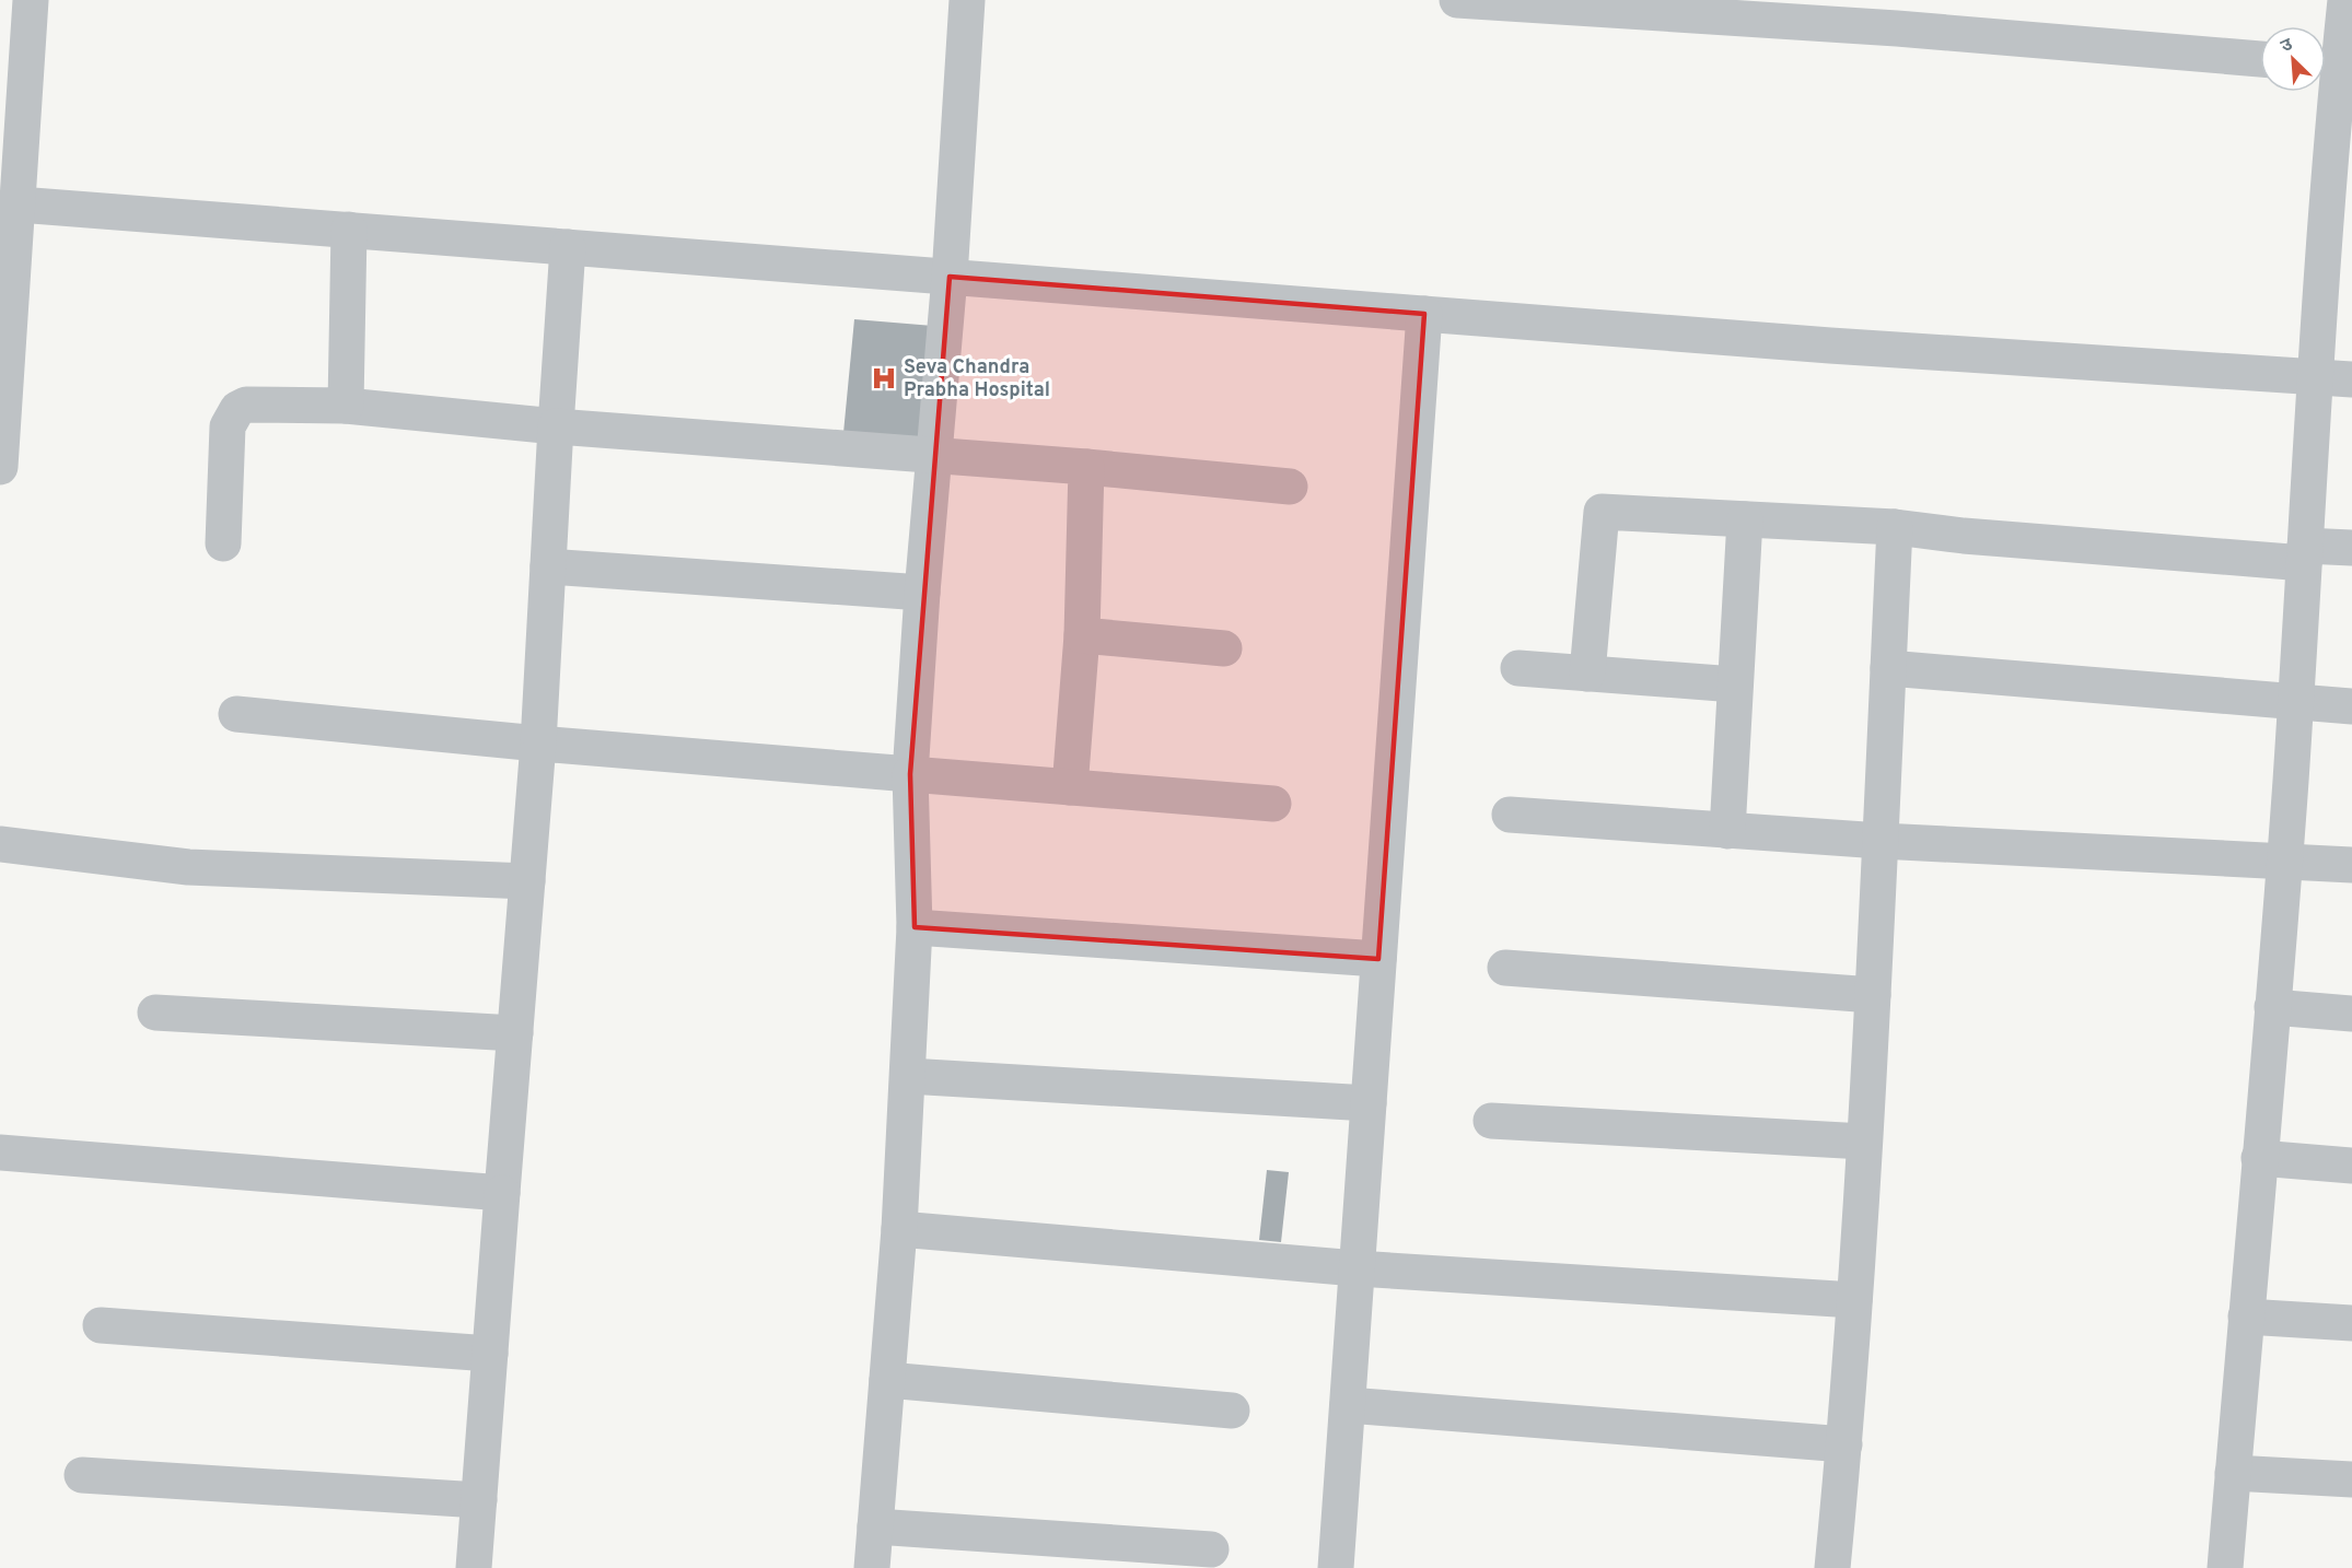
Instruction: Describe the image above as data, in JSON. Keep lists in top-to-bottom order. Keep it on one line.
{"places":{"hospital":["Seva Chandra Prabha Hospital"]},"north":"top left"}
